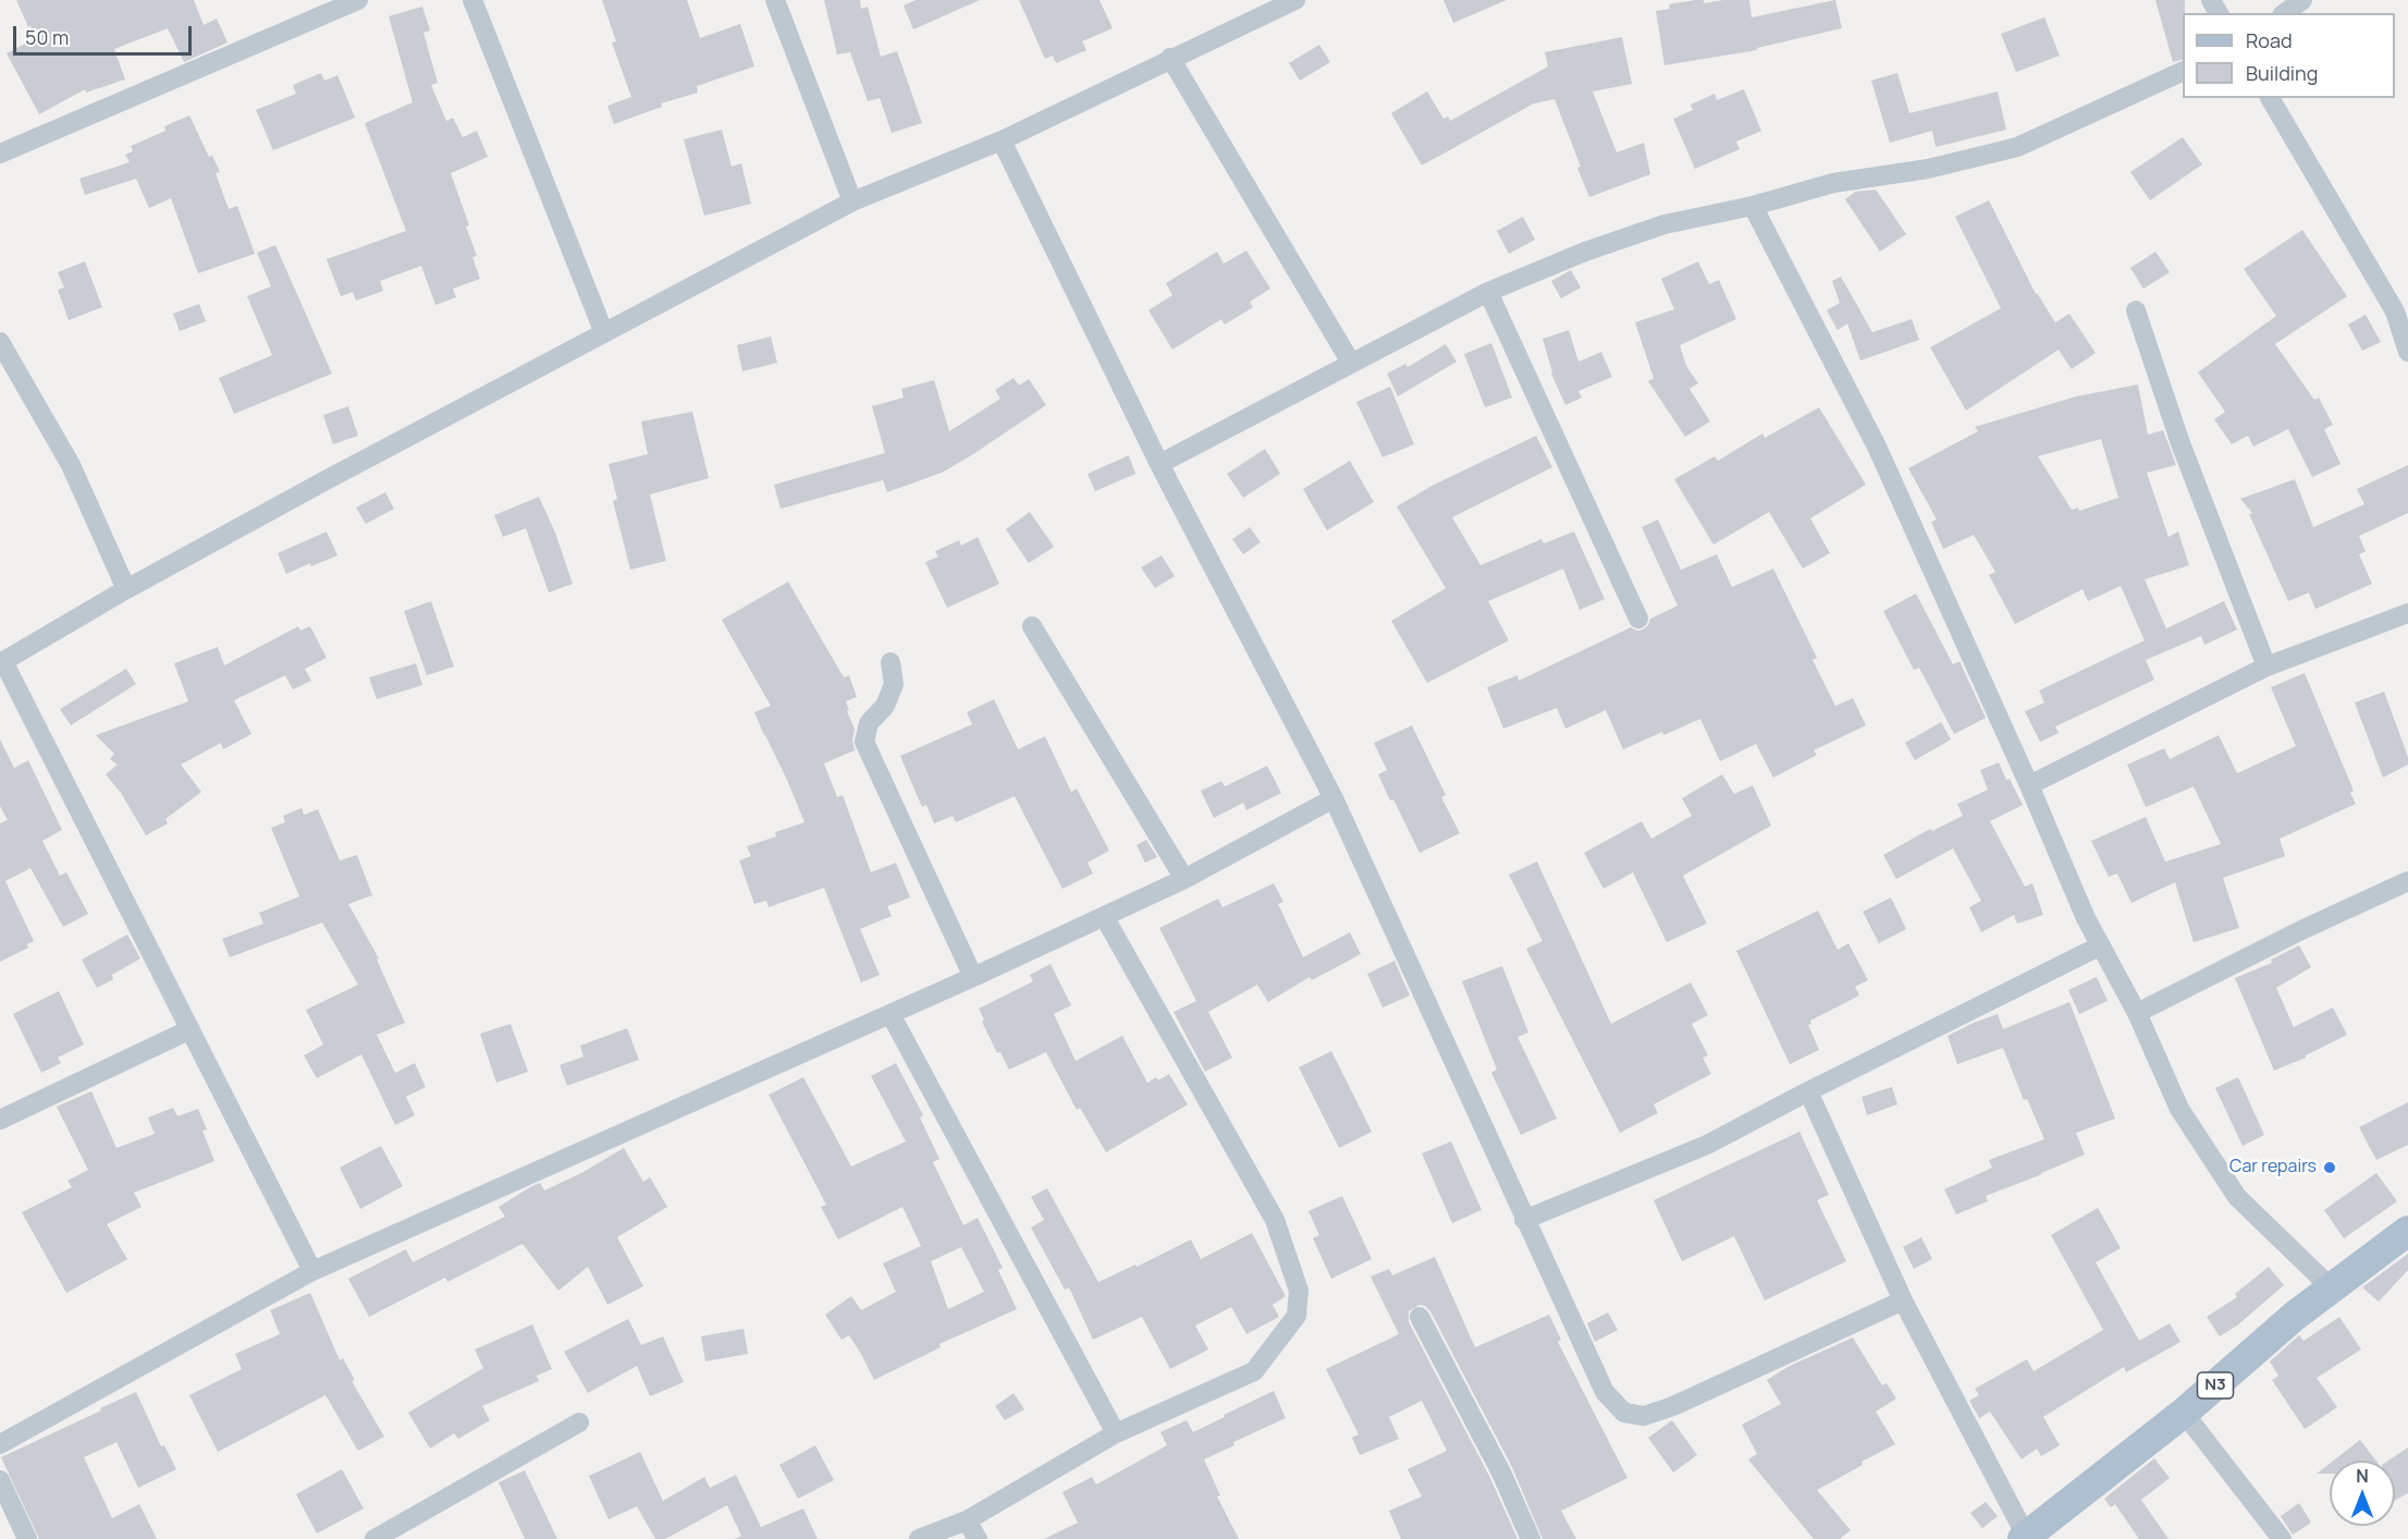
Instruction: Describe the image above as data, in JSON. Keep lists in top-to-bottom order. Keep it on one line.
{"streets":{"main road":["N3"]},"places":["Car repairs"],"legend":["Road","Building"],"scale_bar":"50 m","north":"top"}
